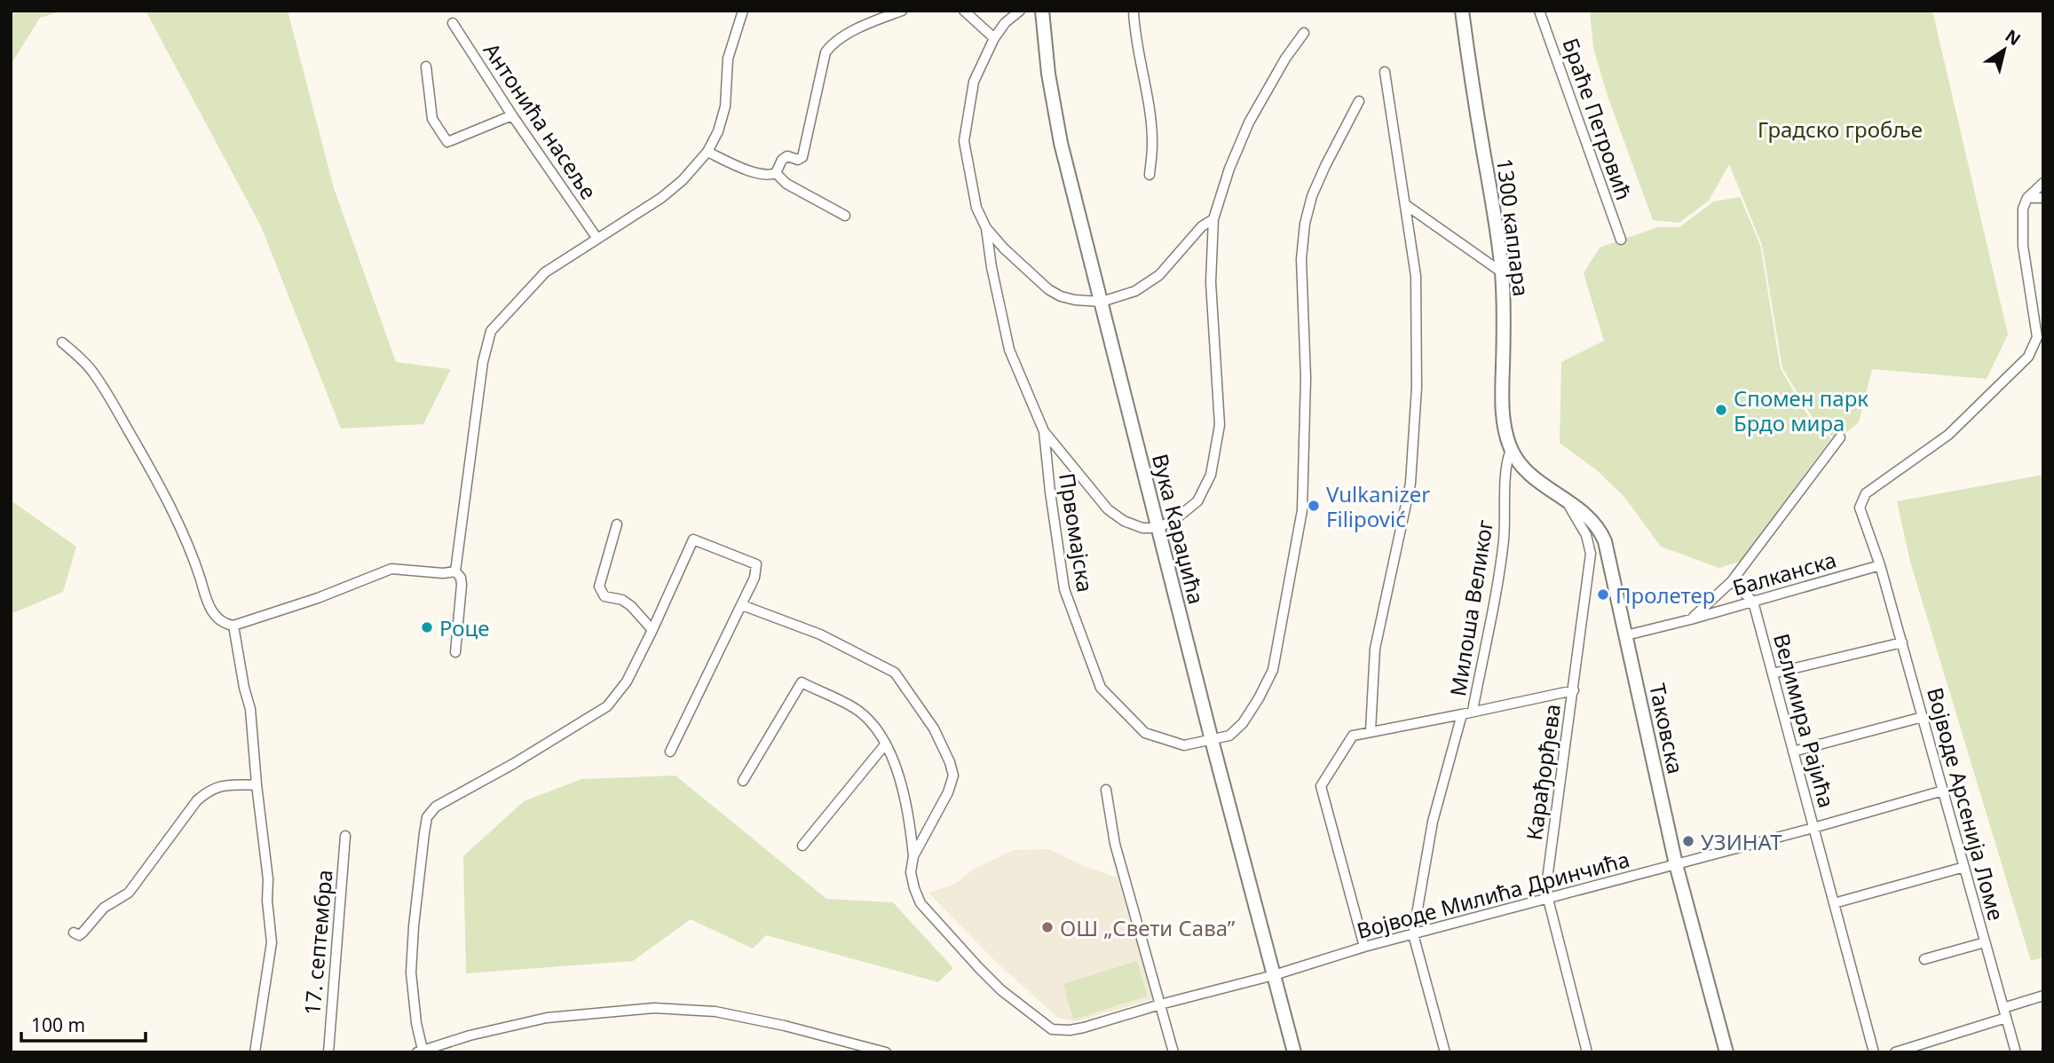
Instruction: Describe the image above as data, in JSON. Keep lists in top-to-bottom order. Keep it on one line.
{"streets":{"street":["Браће Петровић","Антонића насеље","1300 каплара","Вука Караџића","Првомајска","Балканска","Милоша Великог","Велимира Рајића","Таковска","Карађорђева","Војводе Арсенија Ломе","Војводе Милића Дринчића","17. септембра"]},"crossings":[["1300 каплара","Милоша Великог"],["1300 каплара","Таковска"],["Вука Караџића","Првомајска"],["Вука Караџића","Војводе Милића Дринчића"],["Балканска","Велимира Рајића"],["Балканска","Таковска"],["Балканска","Војводе Арсенија Ломе"],["Милоша Великог","Таковска"],["Милоша Великог","Војводе Милића Дринчића"],["Велимира Рајића","Војводе Милића Дринчића"],["Таковска","Карађорђева"],["Таковска","Војводе Милића Дринчића"],["Карађорђева","Војводе Милића Дринчића"],["Војводе Арсенија Ломе","Војводе Милића Дринчића"]],"parks":["Градско гробље"],"places":["Спомен парк Брдо мира","Vulkanizer Filipović","Пролетер","Роце","УЗИНАТ","ОШ „Свети Сава”"],"scale_bar":"100 m","north":"top right"}
